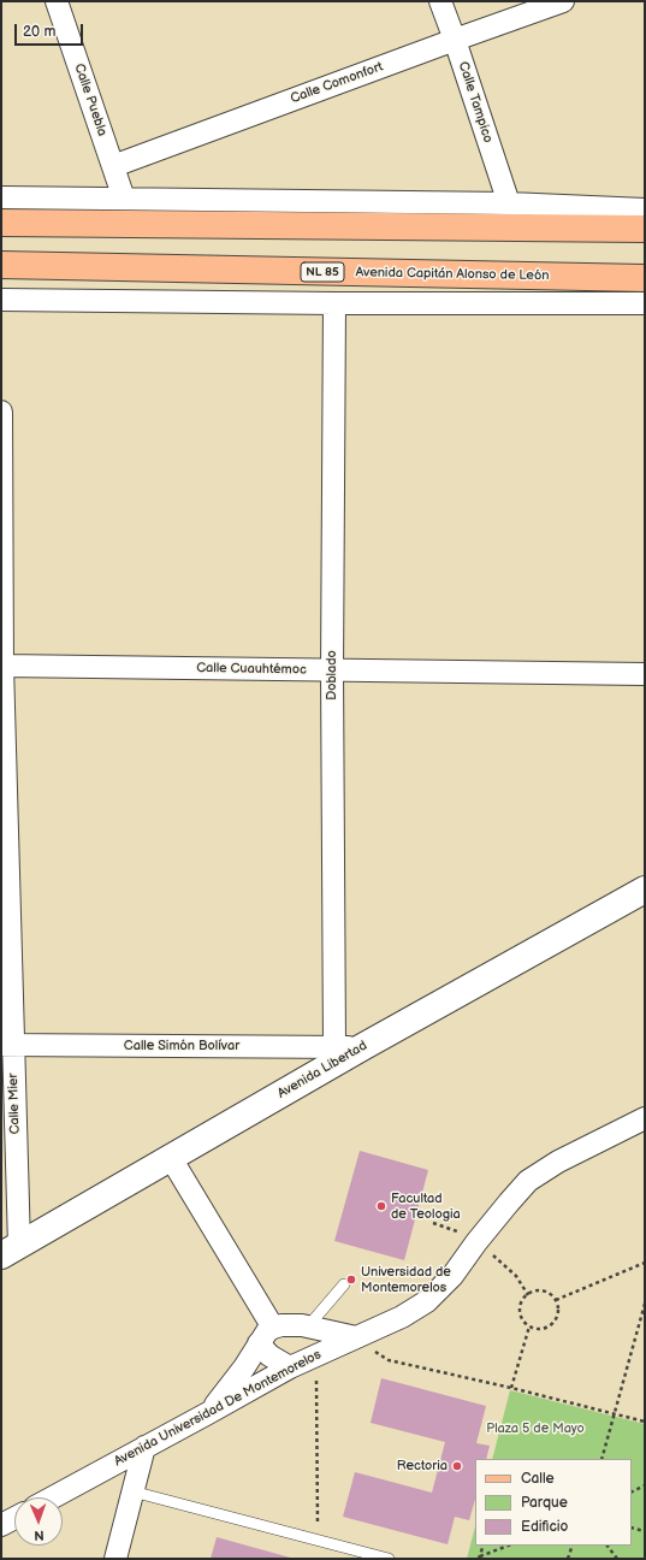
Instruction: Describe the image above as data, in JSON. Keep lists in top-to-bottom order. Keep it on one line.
{"streets":{"main road":["NL 85","Avenida Capitán Alonso de León"],"street":["Calle Comonfort","Calle Puebla","Calle Tampico","Calle Cuauhtémoc","Doblado","Calle Simón Bolívar","Avenida Libertad","Calle Mier","Avenida Universidad De Montemorelos"]},"crossings":[["Calle Comonfort","Calle Puebla"],["Calle Comonfort","Calle Tampico"],["Avenida Capitán Alonso de León","Doblado"],["Calle Cuauhtémoc","Doblado"],["Calle Cuauhtémoc","Calle Mier"],["Doblado","Calle Simón Bolívar"],["Calle Simón Bolívar","Avenida Libertad"],["Calle Simón Bolívar","Calle Mier"],["Avenida Libertad","Calle Mier"]],"parks":["Plaza 5 de Mayo"],"places":["Facultad de Teologia","Universidad de Montemorelos","Rectoria"],"legend":["Calle","Parque","Edificio"],"scale_bar":"20 m","north":"bottom"}
